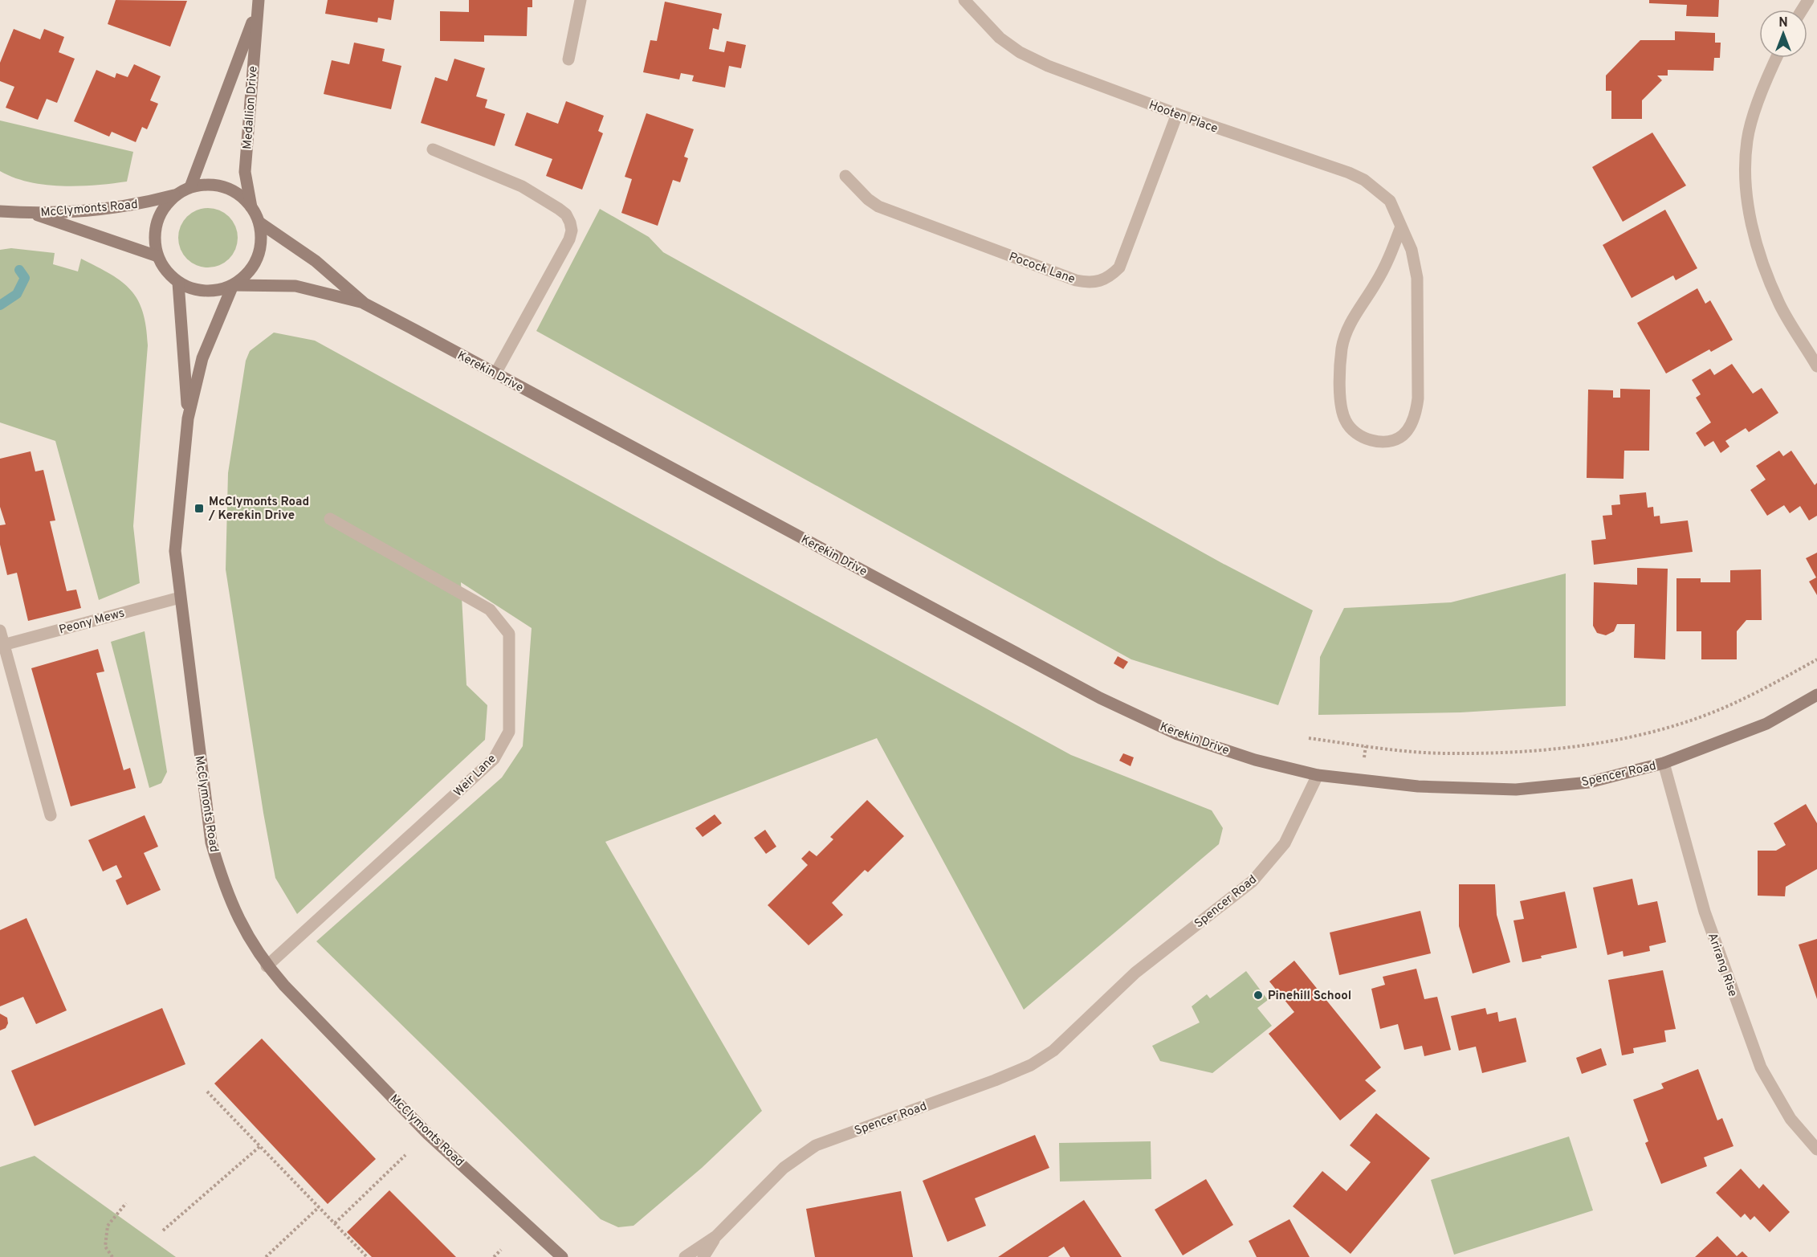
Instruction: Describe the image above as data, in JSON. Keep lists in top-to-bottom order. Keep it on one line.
{"streets":{"street":["Medallion Drive","Hooten Place","McClymonts Road","Pocock Lane","Kerekin Drive","Peony Mews","Spencer Road","Weir Lane","Arirang Rise"]},"crossings":[["Medallion Drive","McClymonts Road"],["Medallion Drive","Kerekin Drive"],["Hooten Place","Pocock Lane"],["McClymonts Road","Kerekin Drive"],["McClymonts Road","Peony Mews"],["McClymonts Road","Weir Lane"],["Kerekin Drive","Spencer Road"],["Spencer Road","Arirang Rise"]],"places":{"transit":["McClymonts Road / Kerekin Drive"],"other":["Pinehill School"]},"north":"top"}
